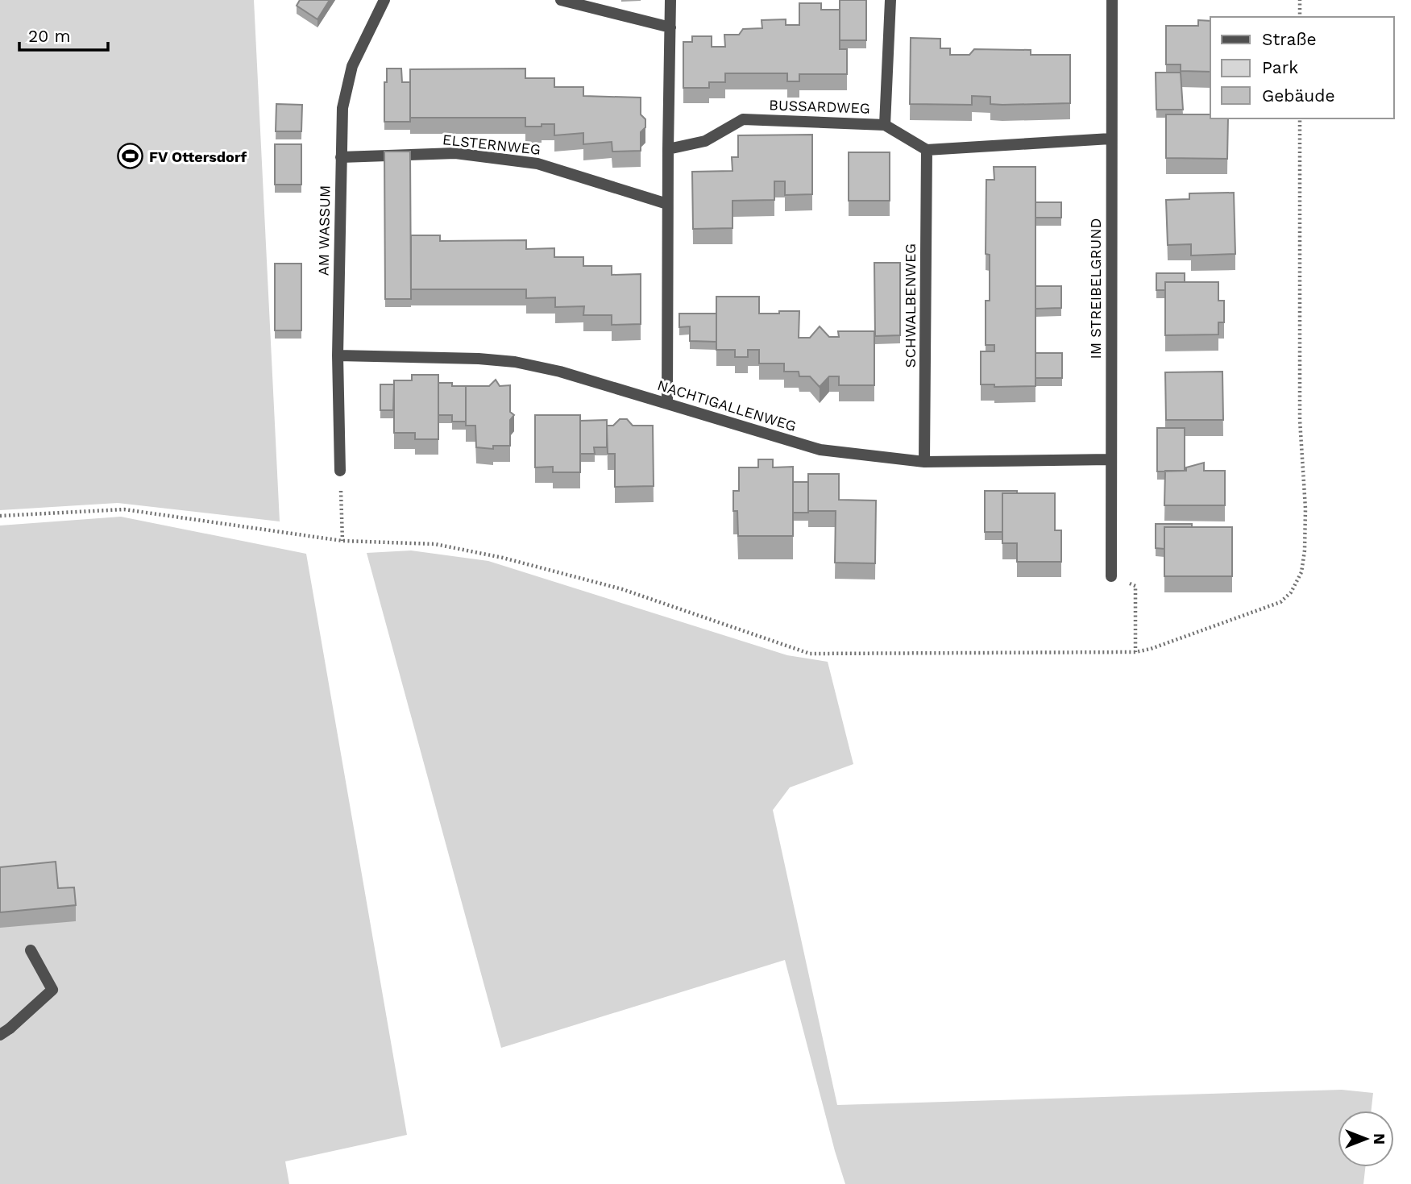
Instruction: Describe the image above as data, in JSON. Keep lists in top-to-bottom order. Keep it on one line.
{"streets":{"street":["BUSSARDWEG","ELSTERNWEG","AM WASSUM","IM STREIBELGRUND","SCHWALBENWEG","NACHTIGALLENWEG"]},"crossings":[["ELSTERNWEG","AM WASSUM"],["AM WASSUM","NACHTIGALLENWEG"],["IM STREIBELGRUND","NACHTIGALLENWEG"],["SCHWALBENWEG","NACHTIGALLENWEG"]],"places":{"sports":["FV Ottersdorf"]},"legend":["Straße","Park","Gebäude"],"scale_bar":"20 m","north":"right"}
